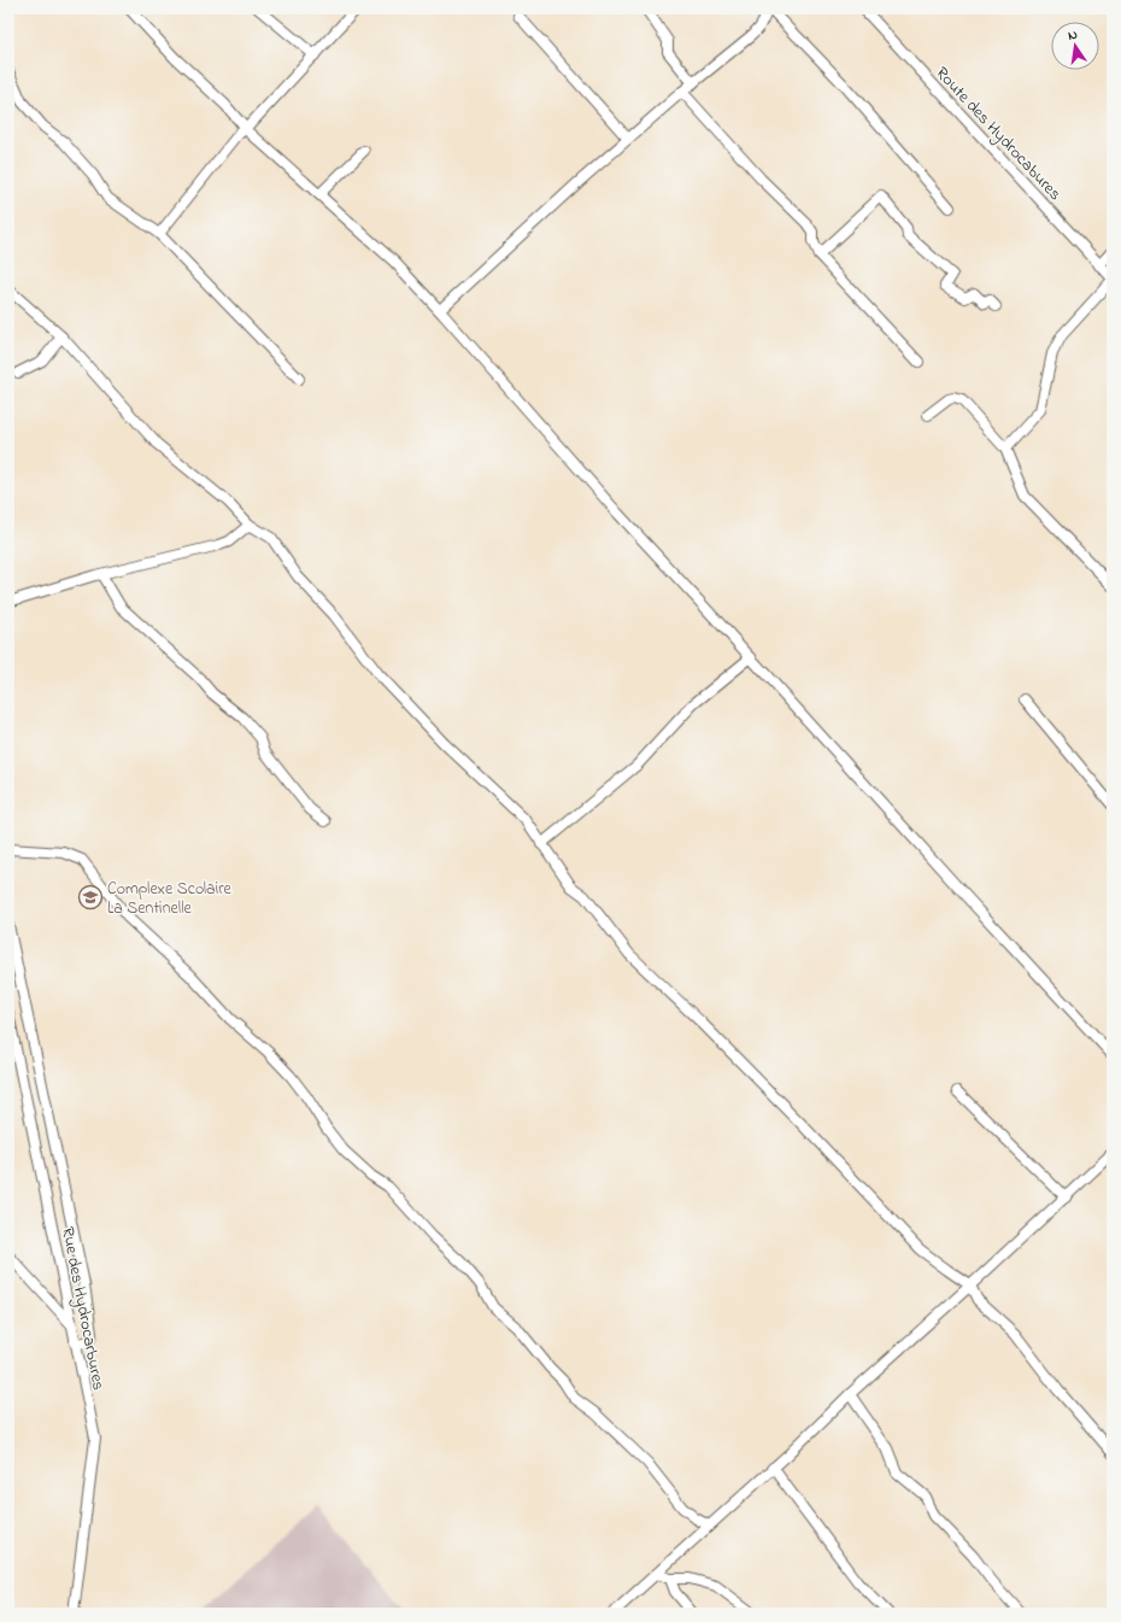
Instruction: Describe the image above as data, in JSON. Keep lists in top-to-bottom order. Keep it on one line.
{"streets":{"street":["Route des Hydrocabures","Rue des Hydrocarbures"]},"places":{"school or university":["Complexe Scolaire La Sentinelle"]},"north":"top"}
